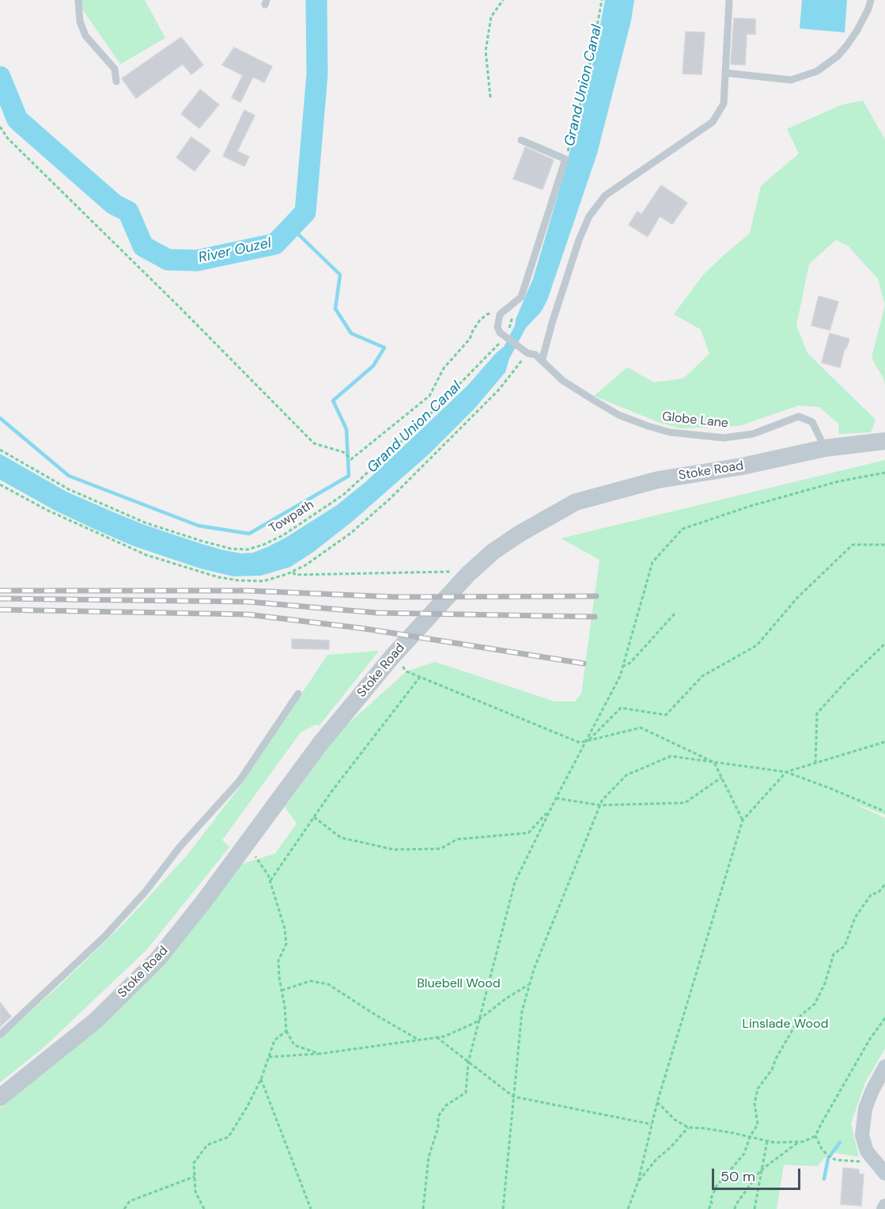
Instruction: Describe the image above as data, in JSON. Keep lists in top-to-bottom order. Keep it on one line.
{"streets":{"street":["Stoke Road"],"lane":["Globe Lane"],"path":["Towpath"]},"crossings":[["Globe Lane","Stoke Road"]],"water":["Grand Union Canal","River Ouzel"],"parks":["Bluebell Wood","Linslade Wood"],"scale_bar":"50 m"}
